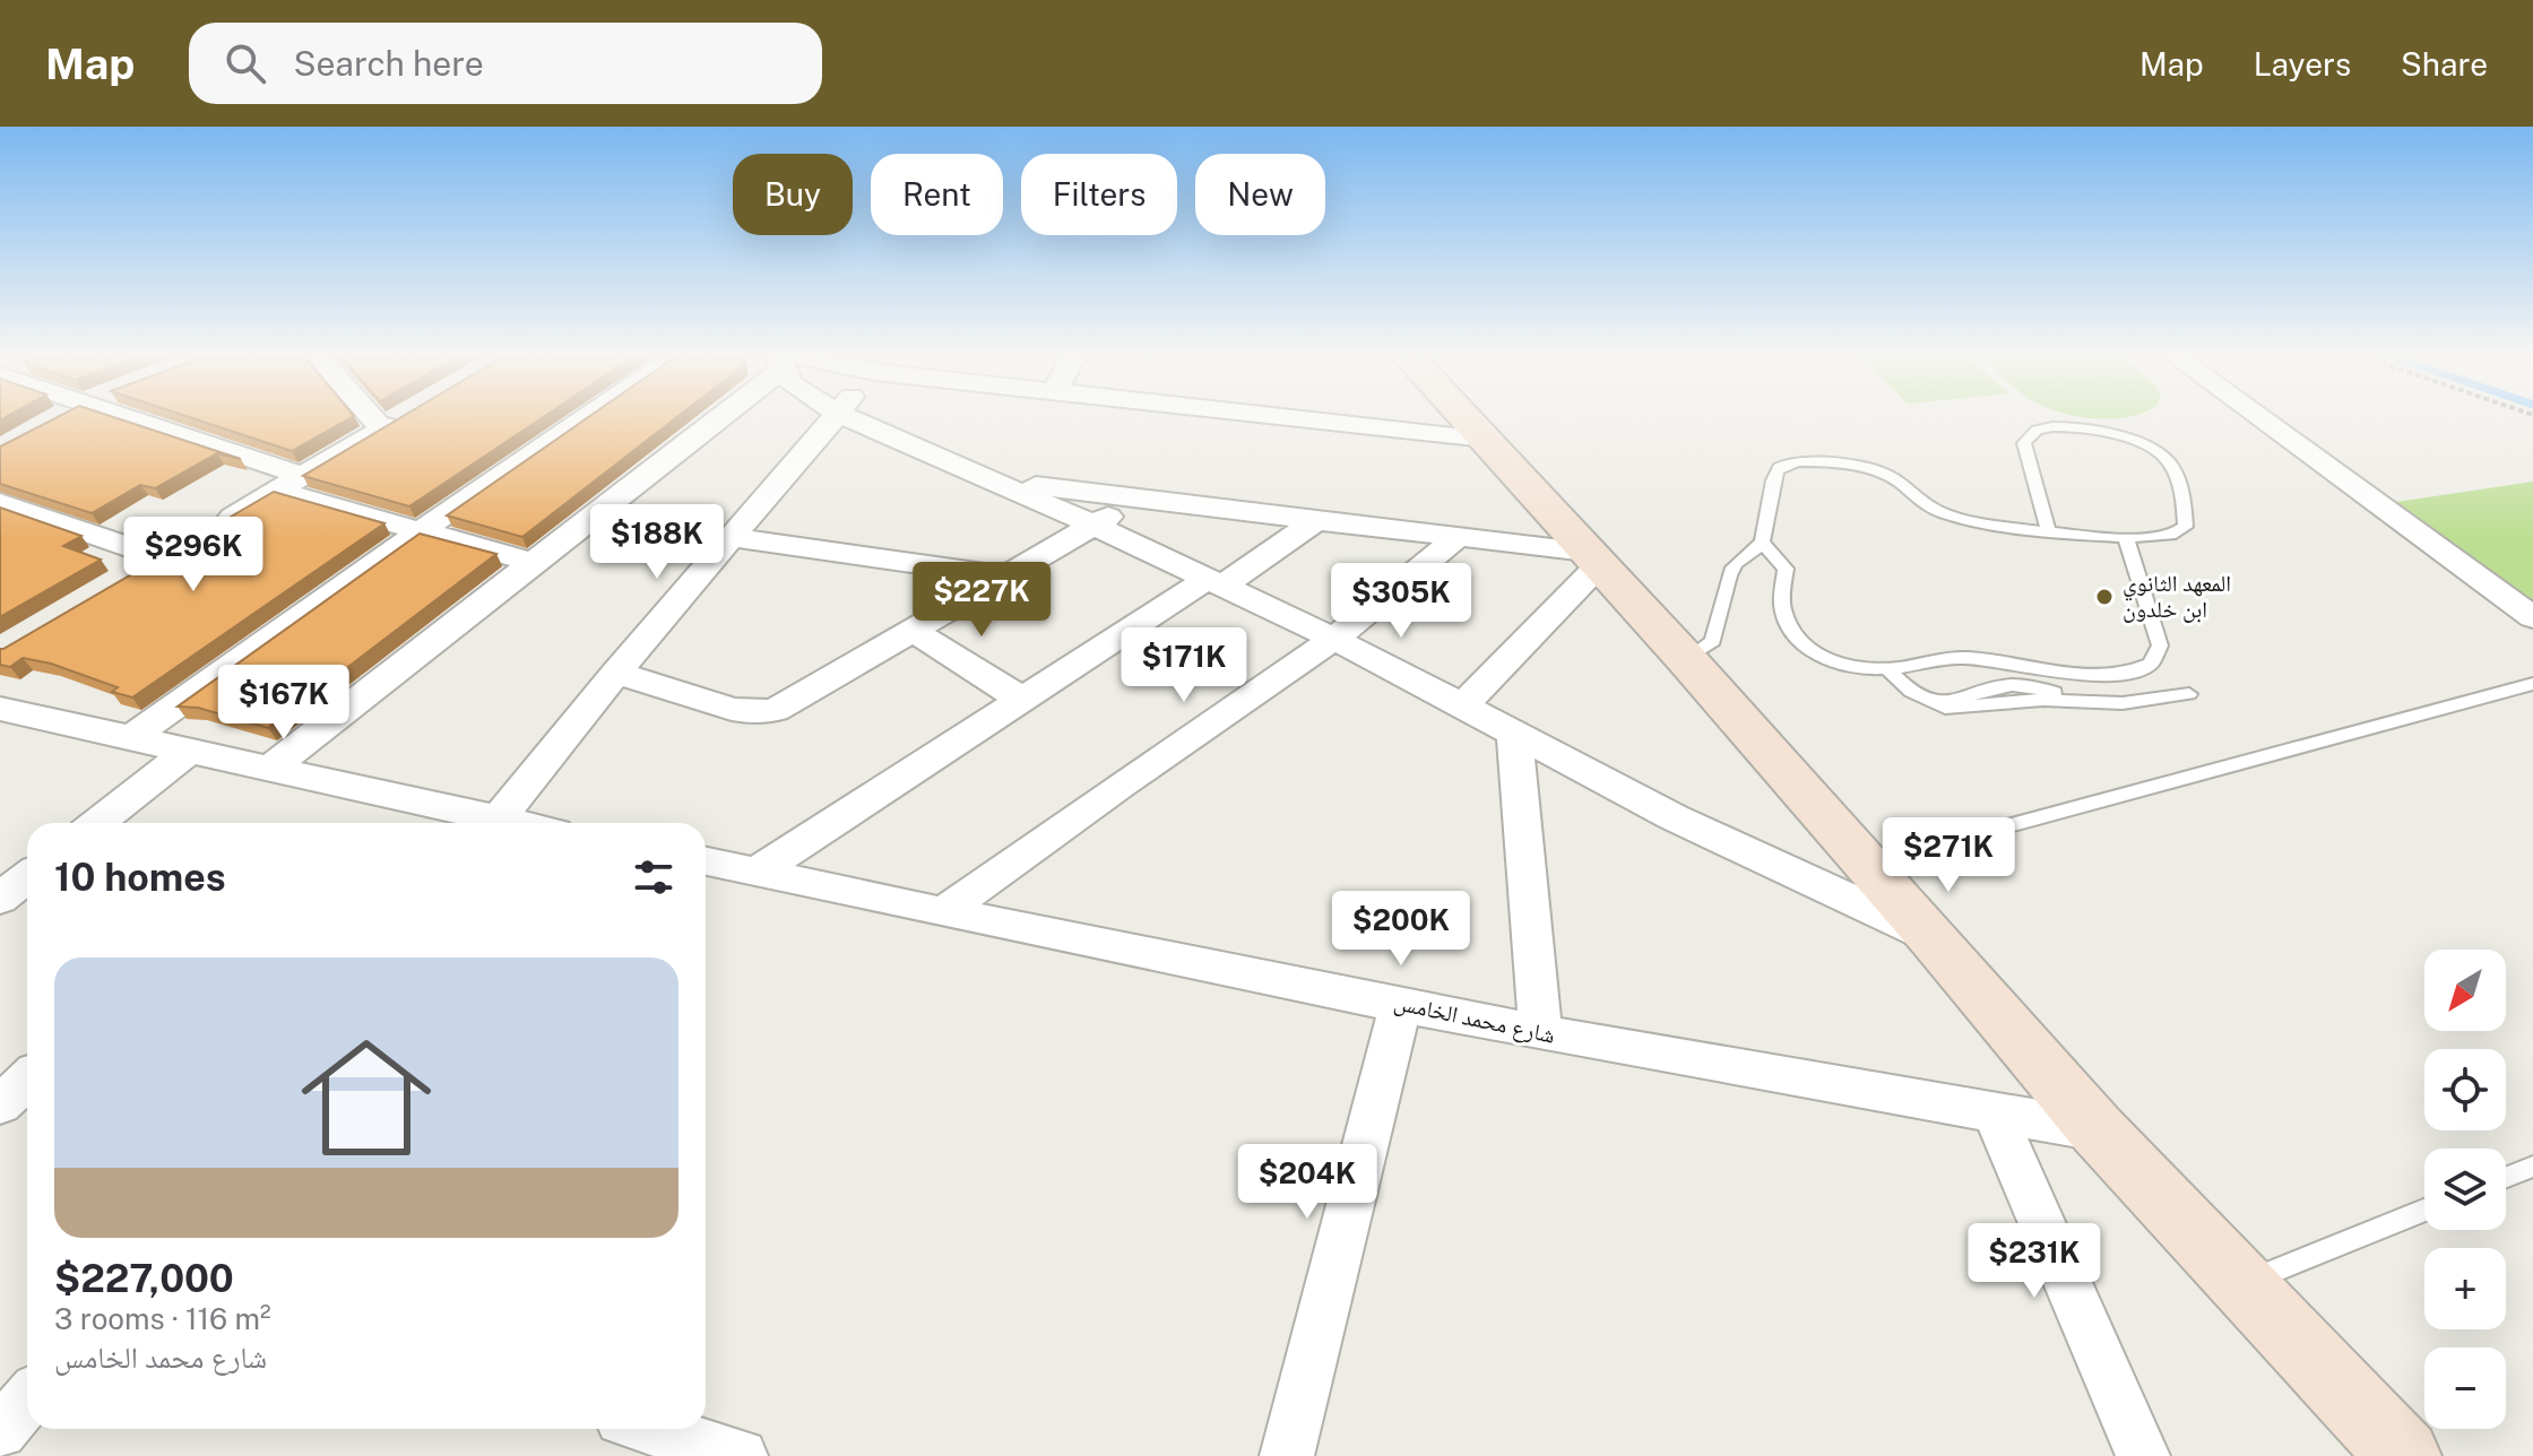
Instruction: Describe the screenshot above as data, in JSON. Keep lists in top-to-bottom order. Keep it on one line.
{"streets":{"street":["شارع محمد الخامس"]},"places":["المعهد الثانوي ابن خلدون"],"north":"bottom left","page":{"header":"Map","search":"Search here","nav":["Map","Layers","Share"],"chip":["Buy","Rent","Filters","New"],"price":["$188K","$296K","$227K","$305K","$171K","$167K","$271K","$200K","$204K","$231K"],"heading":"10 homes","list":[{"name":"$227,000","note":"3 rooms · 116 m² · شارع محمد الخامس"}],"map_buttons":["+","−"]}}
